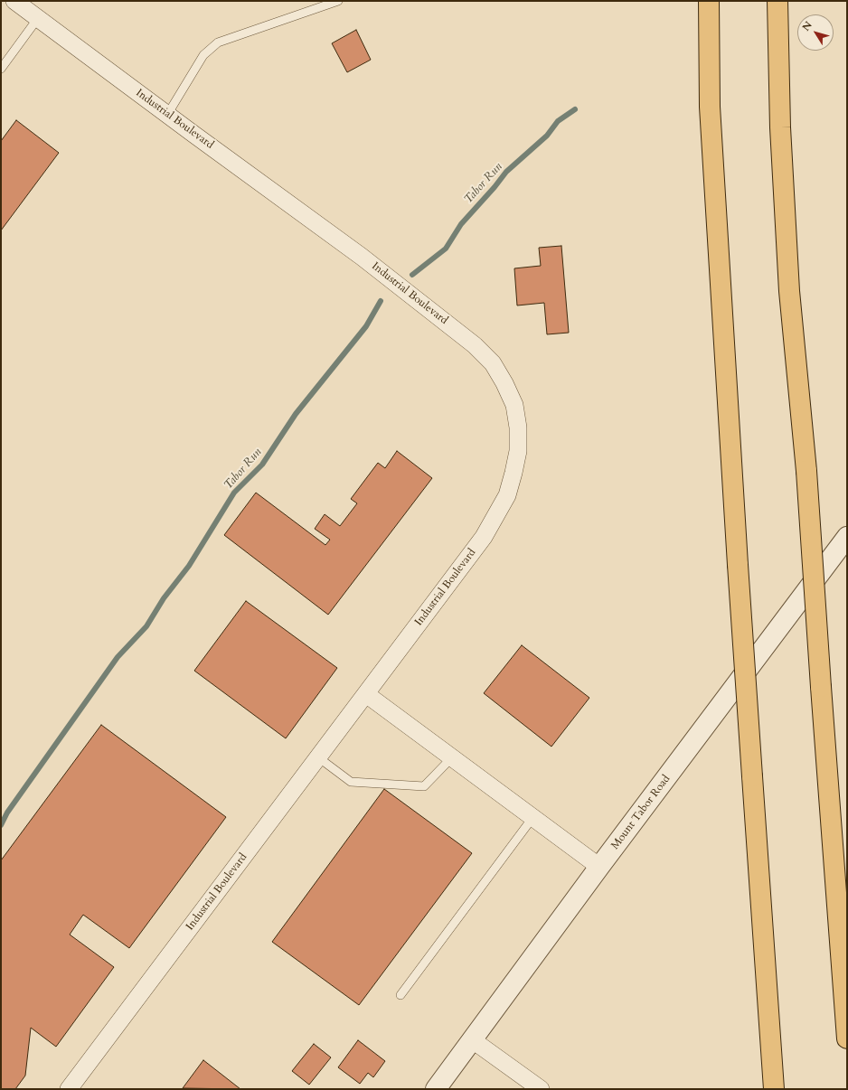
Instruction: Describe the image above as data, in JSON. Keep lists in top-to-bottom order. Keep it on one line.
{"streets":{"street":["Industrial Boulevard","Mount Tabor Road"]},"water":["Tabor Run"],"north":"top left"}
